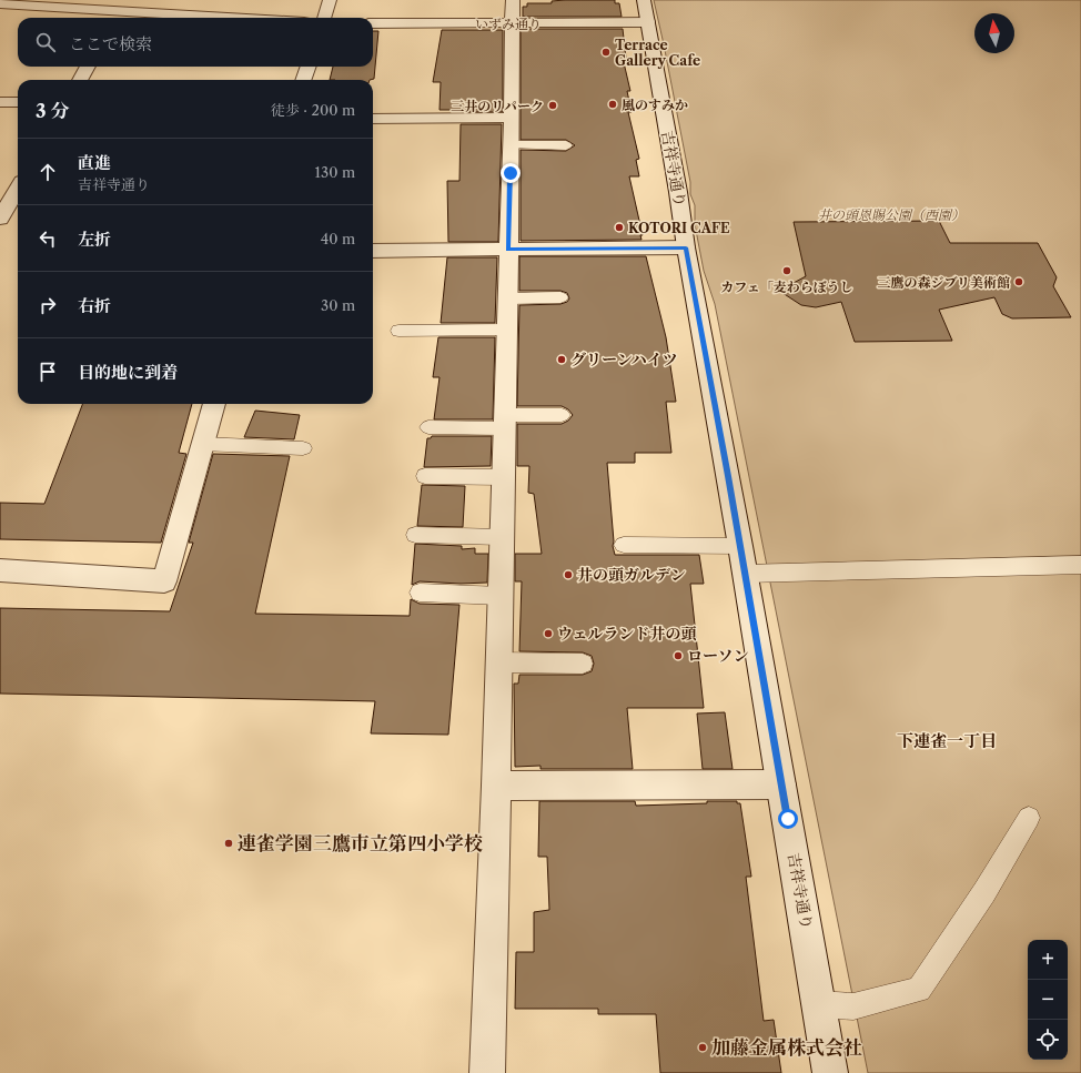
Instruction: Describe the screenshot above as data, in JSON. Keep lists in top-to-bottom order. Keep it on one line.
{"streets":{"street":["いずみ通り","吉祥寺通り"]},"crossings":[["いずみ通り","吉祥寺通り"]],"districts":["下連雀一丁目"],"parks":["井の頭恩賜公園（西園）"],"places":["Terrace Gallery Cafe","風のすみか","三井のリパーク","KOTORI CAFE","カフェ「麦わらぼうし","三鷹の森ジブリ美術館","グリーンハイツ","井の頭ガルデン","ウェルランド井の頭","ローソン","連雀学園三鷹市立第四小学校","加藤金属株式会社"],"north":"top","page":{"search":"ここで検索","heading":["3 分","徒歩 · 200 m"],"list":[["直進","吉祥寺通り","130 m"],["左折","40 m"],["右折","30 m"],"目的地に到着"],"map_buttons":["+","−"]}}
